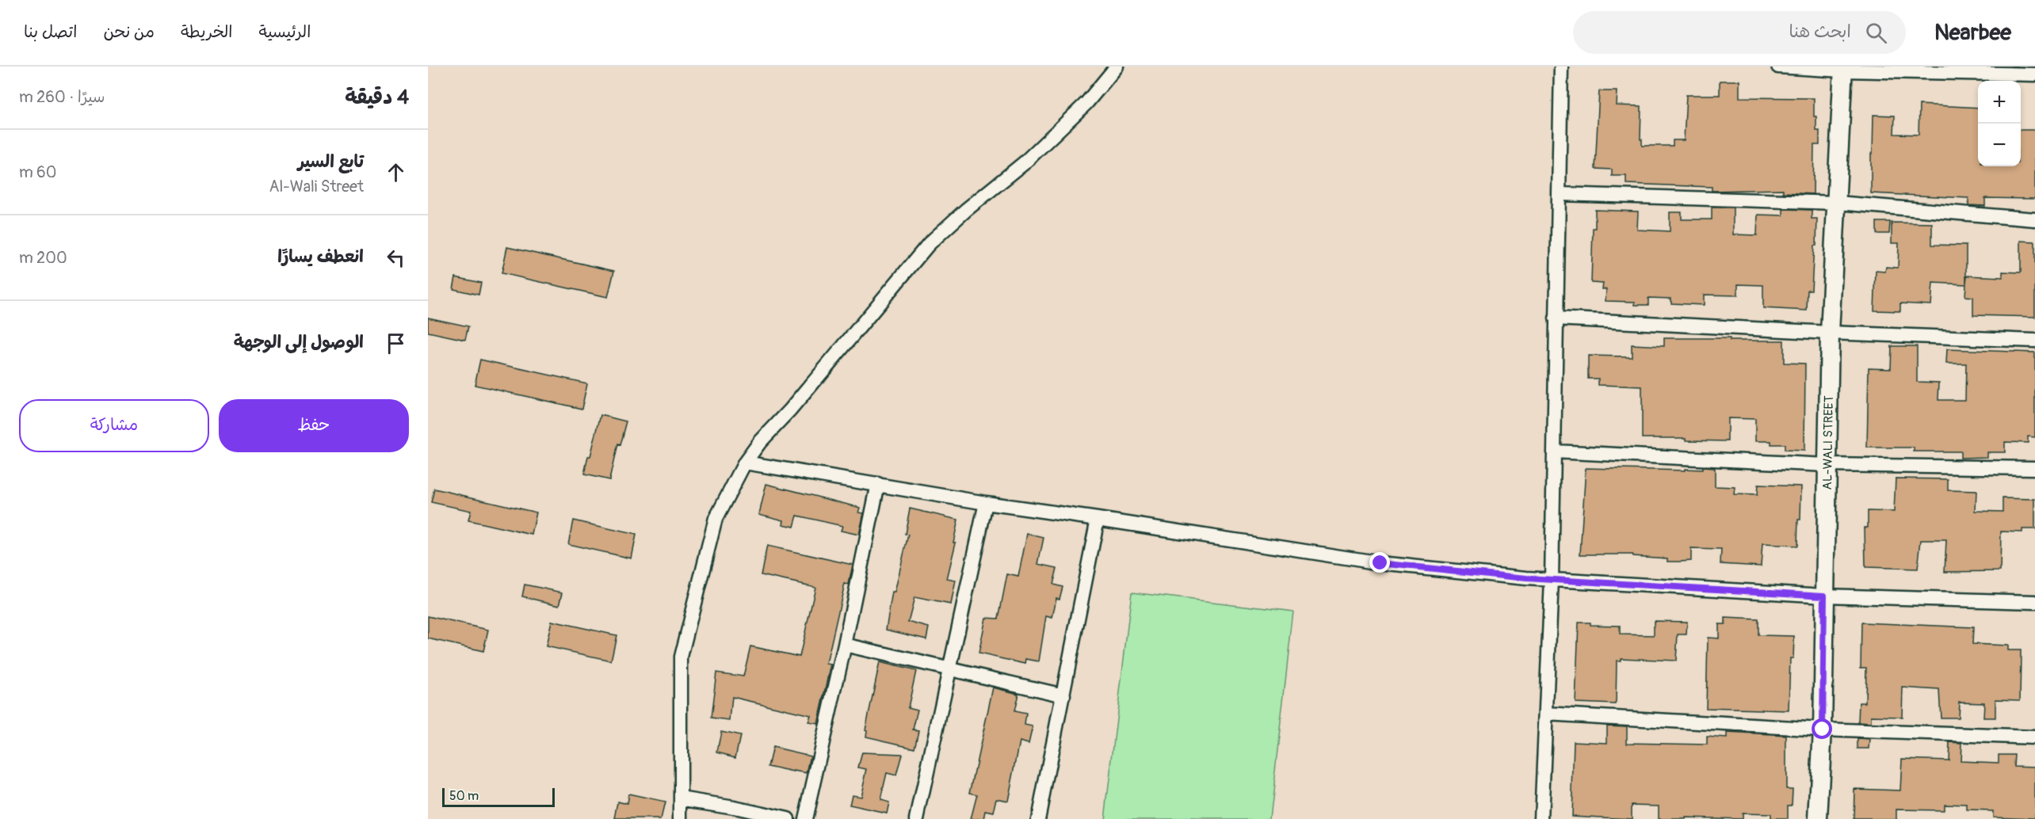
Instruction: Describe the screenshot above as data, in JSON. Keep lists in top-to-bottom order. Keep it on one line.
{"streets":{"main road":["AL-WALI STREET"]},"scale_bar":"50 m","page":{"header":"Nearbee","search":"ابحث هنا","nav":["الرئيسية","الخريطة","من نحن","اتصل بنا"],"heading":["4 دقيقة","سيرًا · 260 m"],"map_buttons":["+","−"],"list":[["تابع السير","Al-Wali Street","60 m"],["انعطف يسارًا","200 m"],"الوصول إلى الوجهة"],"buttons":["حفظ","مشاركة"],"scale":"50 m"}}
